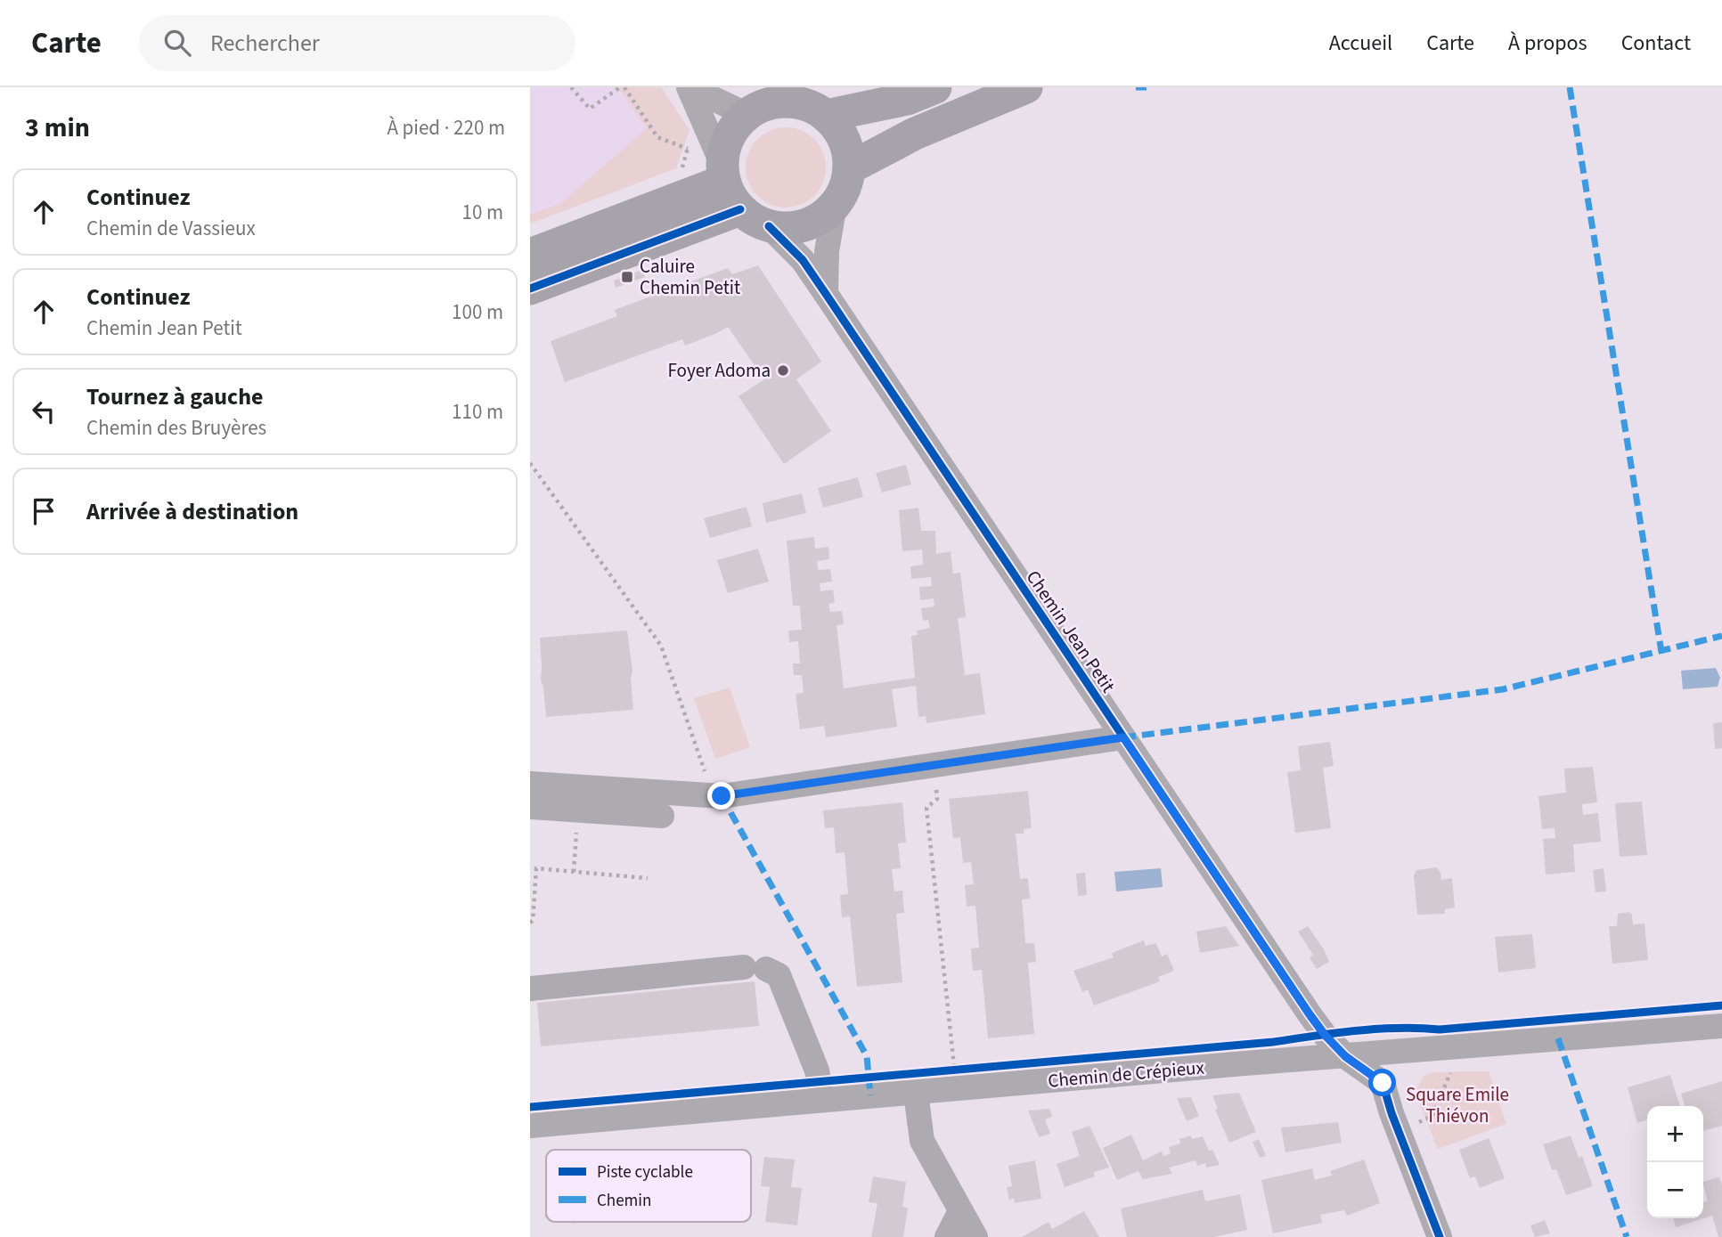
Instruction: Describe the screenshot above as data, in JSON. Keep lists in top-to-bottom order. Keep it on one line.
{"streets":{"street":["Chemin Jean Petit","Chemin de Crépieux"]},"crossings":[["Chemin Jean Petit","Chemin de Crépieux"]],"parks":["Square Emile Thiévon"],"places":{"transit":["Caluire Chemin Petit"],"other":["Foyer Adoma"]},"legend":["Piste cyclable","Chemin"],"page":{"header":"Carte","search":"Rechercher","nav":["Accueil","Carte","À propos","Contact"],"heading":["3 min","À pied · 220 m"],"list":[["Continuez","Chemin de Vassieux","10 m"],["Continuez","Chemin Jean Petit","100 m"],["Tournez à gauche","Chemin des Bruyères","110 m"],"Arrivée à destination"],"map_buttons":["+","−"]}}
